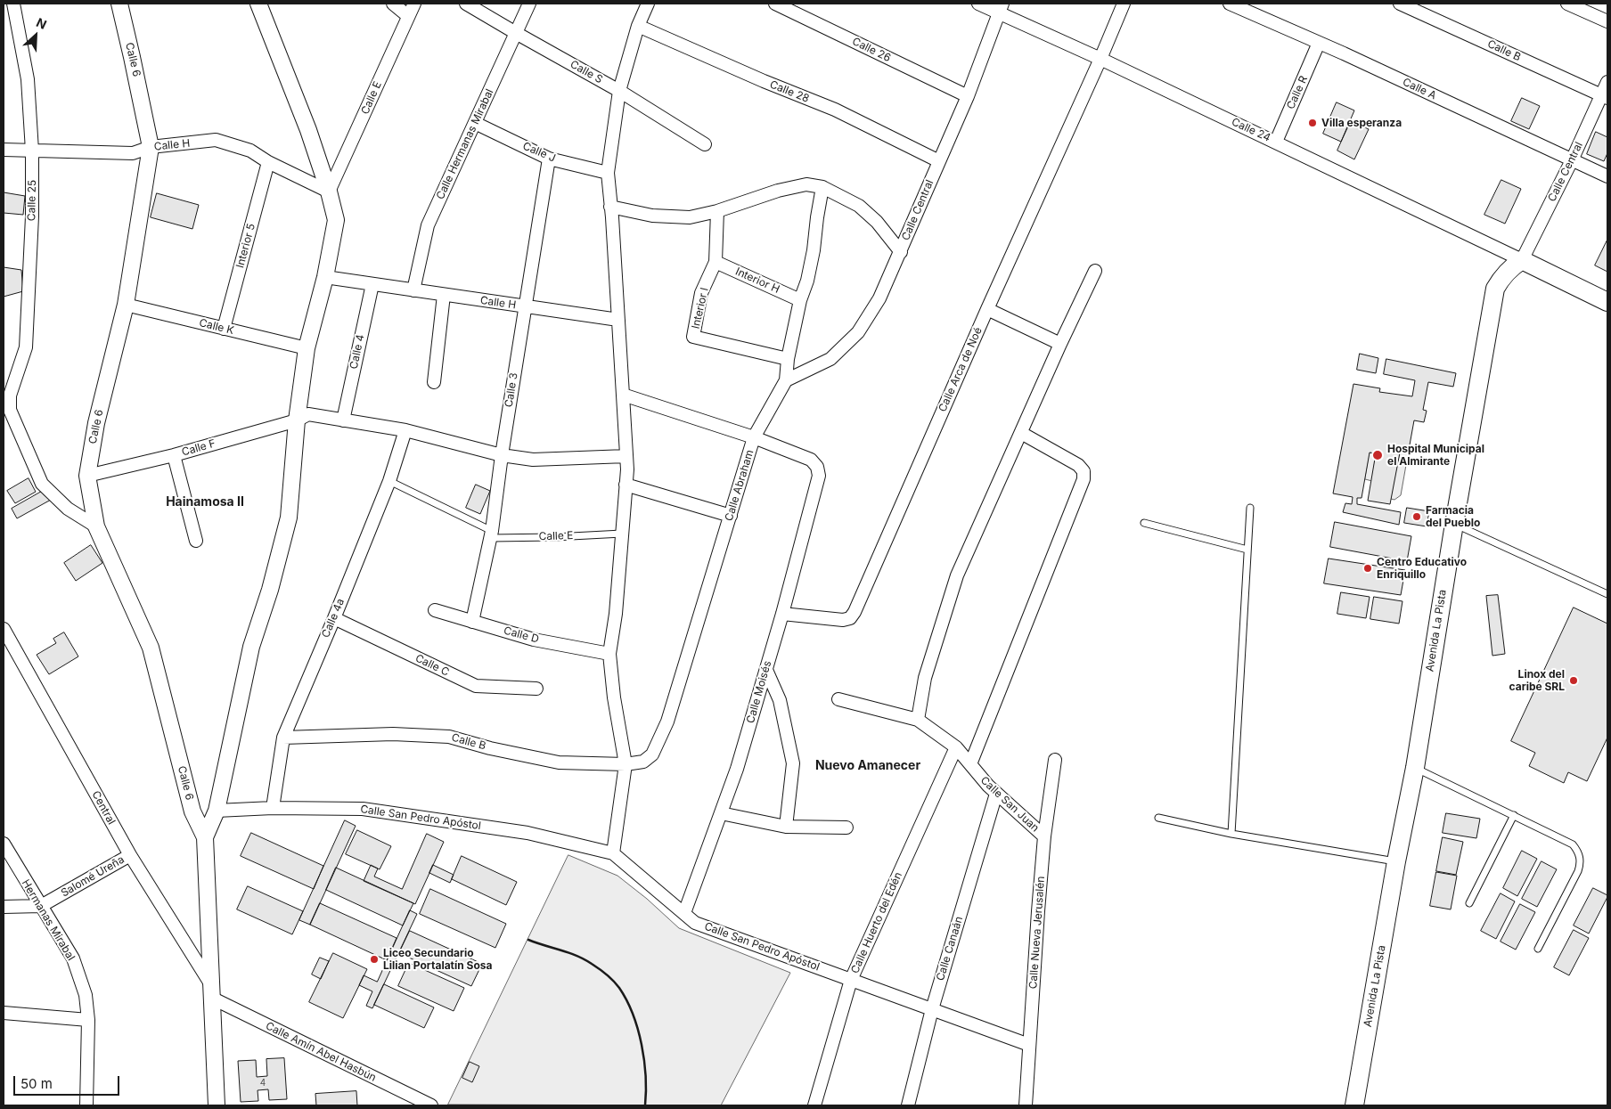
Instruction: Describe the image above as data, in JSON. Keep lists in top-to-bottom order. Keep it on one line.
{"streets":{"main road":["Avenida La Pista"],"street":["Calle 26","Calle B","Calle 6","Calle S","Calle A","Calle 28","Calle R","Calle E","Calle 24","Calle Hermanas Mirabal","Calle H","Calle J","Calle Central","Calle 25","Interior 5","Interior H","Interior I","Calle K","Calle 4","Calle Arca de Noé","Calle 3","Calle F","Calle Abraham","Calle 4a","Calle D","Calle C","Calle Moisés","Calle San Juan","Central","Calle San Pedro Apóstol","Salomé Ureña","Hermanas Mirabal","Calle Huerto del Edén","Calle Nueva Jerusalén","Calle Canaán","Calle Amín Abel Hasbún"]},"crossings":[["Calle 26","Calle Central"],["Calle B","Calle Central"],["Calle B","Calle Abraham"],["Calle B","Calle 4a"],["Calle 6","Calle H"],["Calle 6","Calle K"],["Calle 6","Calle F"],["Calle S","Calle Hermanas Mirabal"],["Calle A","Calle R"],["Calle A","Calle Central"],["Calle 28","Calle Central"],["Calle R","Calle 24"],["Calle E","Calle H"],["Calle E","Calle 3"],["Calle E","Calle 4a"],["Calle 24","Calle Central"],["Calle 24","Calle Arca de Noé"],["Calle 24","Avenida La Pista"],["Calle Hermanas Mirabal","Calle H"],["Calle Hermanas Mirabal","Calle J"],["Calle H","Calle 25"],["Calle H","Interior 5"],["Calle H","Calle 4"],["Calle H","Calle 3"],["Calle J","Calle 3"],["Calle Central","Calle Abraham"],["Calle Central","Avenida La Pista"],["Interior 5","Calle K"],["Interior H","Interior I"],["Interior H","Calle Abraham"],["Interior I","Calle Abraham"],["Calle Arca de Noé","Calle Moisés"],["Calle 3","Calle D"],["Calle Abraham","Calle Moisés"],["Calle 4a","Calle C"],["Calle 4a","Calle San Pedro Apóstol"],["Calle Moisés","Calle San Pedro Apóstol"],["Calle San Juan","Calle Huerto del Edén"],["Calle San Juan","Calle Nueva Jerusalén"],["Calle San Juan","Calle Canaán"],["Central","Salomé Ureña"],["Central","Calle Amín Abel Hasbún"],["Calle San Pedro Apóstol","Calle Huerto del Edén"],["Calle San Pedro Apóstol","Calle Nueva Jerusalén"],["Calle San Pedro Apóstol","Calle Canaán"],["Salomé Ureña","Hermanas Mirabal"]],"districts":["Hainamosa II","Nuevo Amanecer"],"places":["Villa esperanza","Hospital Municipal el Almirante","Farmacia del Pueblo","Centro Educativo Enriquillo","Linox del caribe SRL","Liceo Secundario Lilian Portalatín Sosa"],"house_numbers":["4"],"scale_bar":"50 m","north":"top right"}
